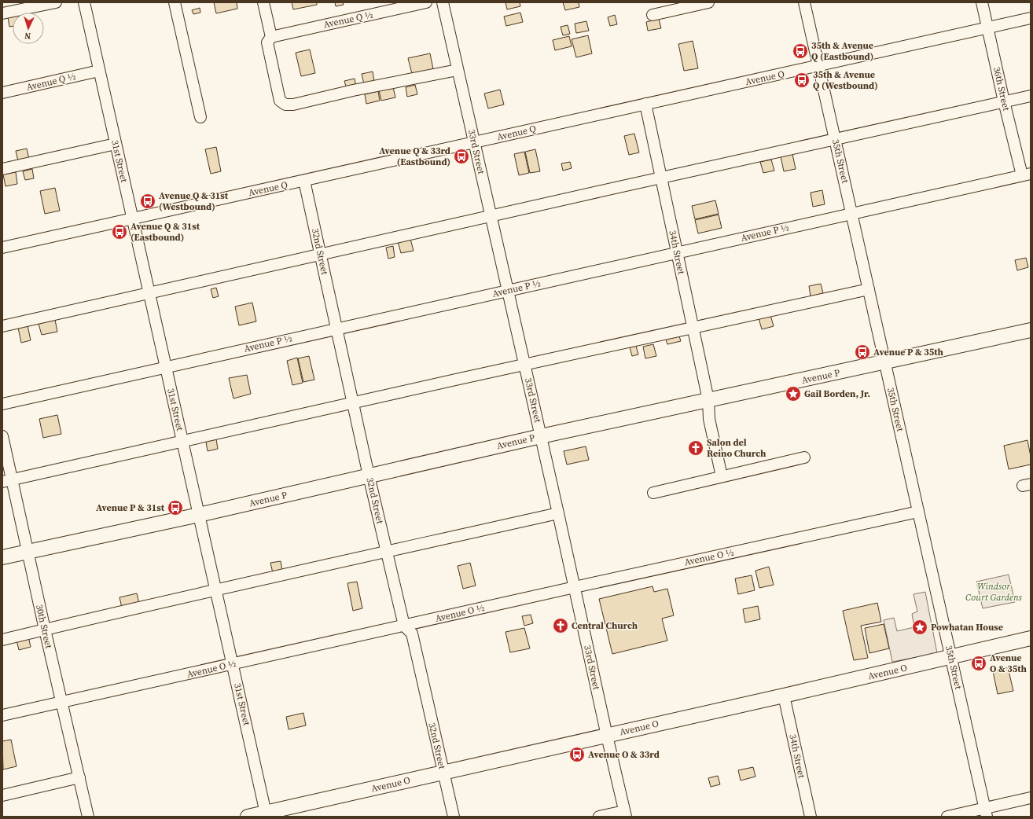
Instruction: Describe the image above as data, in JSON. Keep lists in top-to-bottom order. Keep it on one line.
{"streets":{"main road":["Avenue P","Avenue O"],"street":["Avenue Q ½","Avenue Q","36th Street","33rd Street","31st Street","35th Street","Avenue P ½","32nd Street","34th Street","Avenue O ½","30th Street"]},"crossings":[["Avenue Q ½","31st Street"],["Avenue Q","36th Street"],["Avenue Q","33rd Street"],["Avenue Q","31st Street"],["Avenue Q","35th Street"],["Avenue Q","32nd Street"],["Avenue Q","34th Street"],["36th Street","Avenue P ½"],["33rd Street","Avenue P ½"],["33rd Street","Avenue P"],["33rd Street","Avenue O ½"],["33rd Street","Avenue O"],["31st Street","Avenue P ½"],["31st Street","Avenue P"],["31st Street","Avenue O ½"],["31st Street","Avenue O"],["35th Street","Avenue P ½"],["35th Street","Avenue P"],["35th Street","Avenue O ½"],["35th Street","Avenue O"],["Avenue P ½","32nd Street"],["Avenue P ½","34th Street"],["32nd Street","Avenue P"],["32nd Street","Avenue O ½"],["32nd Street","Avenue O"],["34th Street","Avenue P"],["34th Street","Avenue O"],["Avenue P","30th Street"],["Avenue O ½","30th Street"]],"parks":["Windsor Court Gardens"],"places":{"bus stop":["35th & Avenue Q (Eastbound)","35th & Avenue Q (Westbound)","Avenue Q & 33rd (Eastbound)","Avenue Q & 31st (Westbound)","Avenue Q & 31st (Eastbound)","Avenue P & 35th","Avenue P & 31st","Avenue O & 35th","Avenue O & 33rd"],"place":["Gail Borden, Jr.","Powhatan House"],"church":["Salon del Reino Church","Central Church"]},"north":"bottom"}
